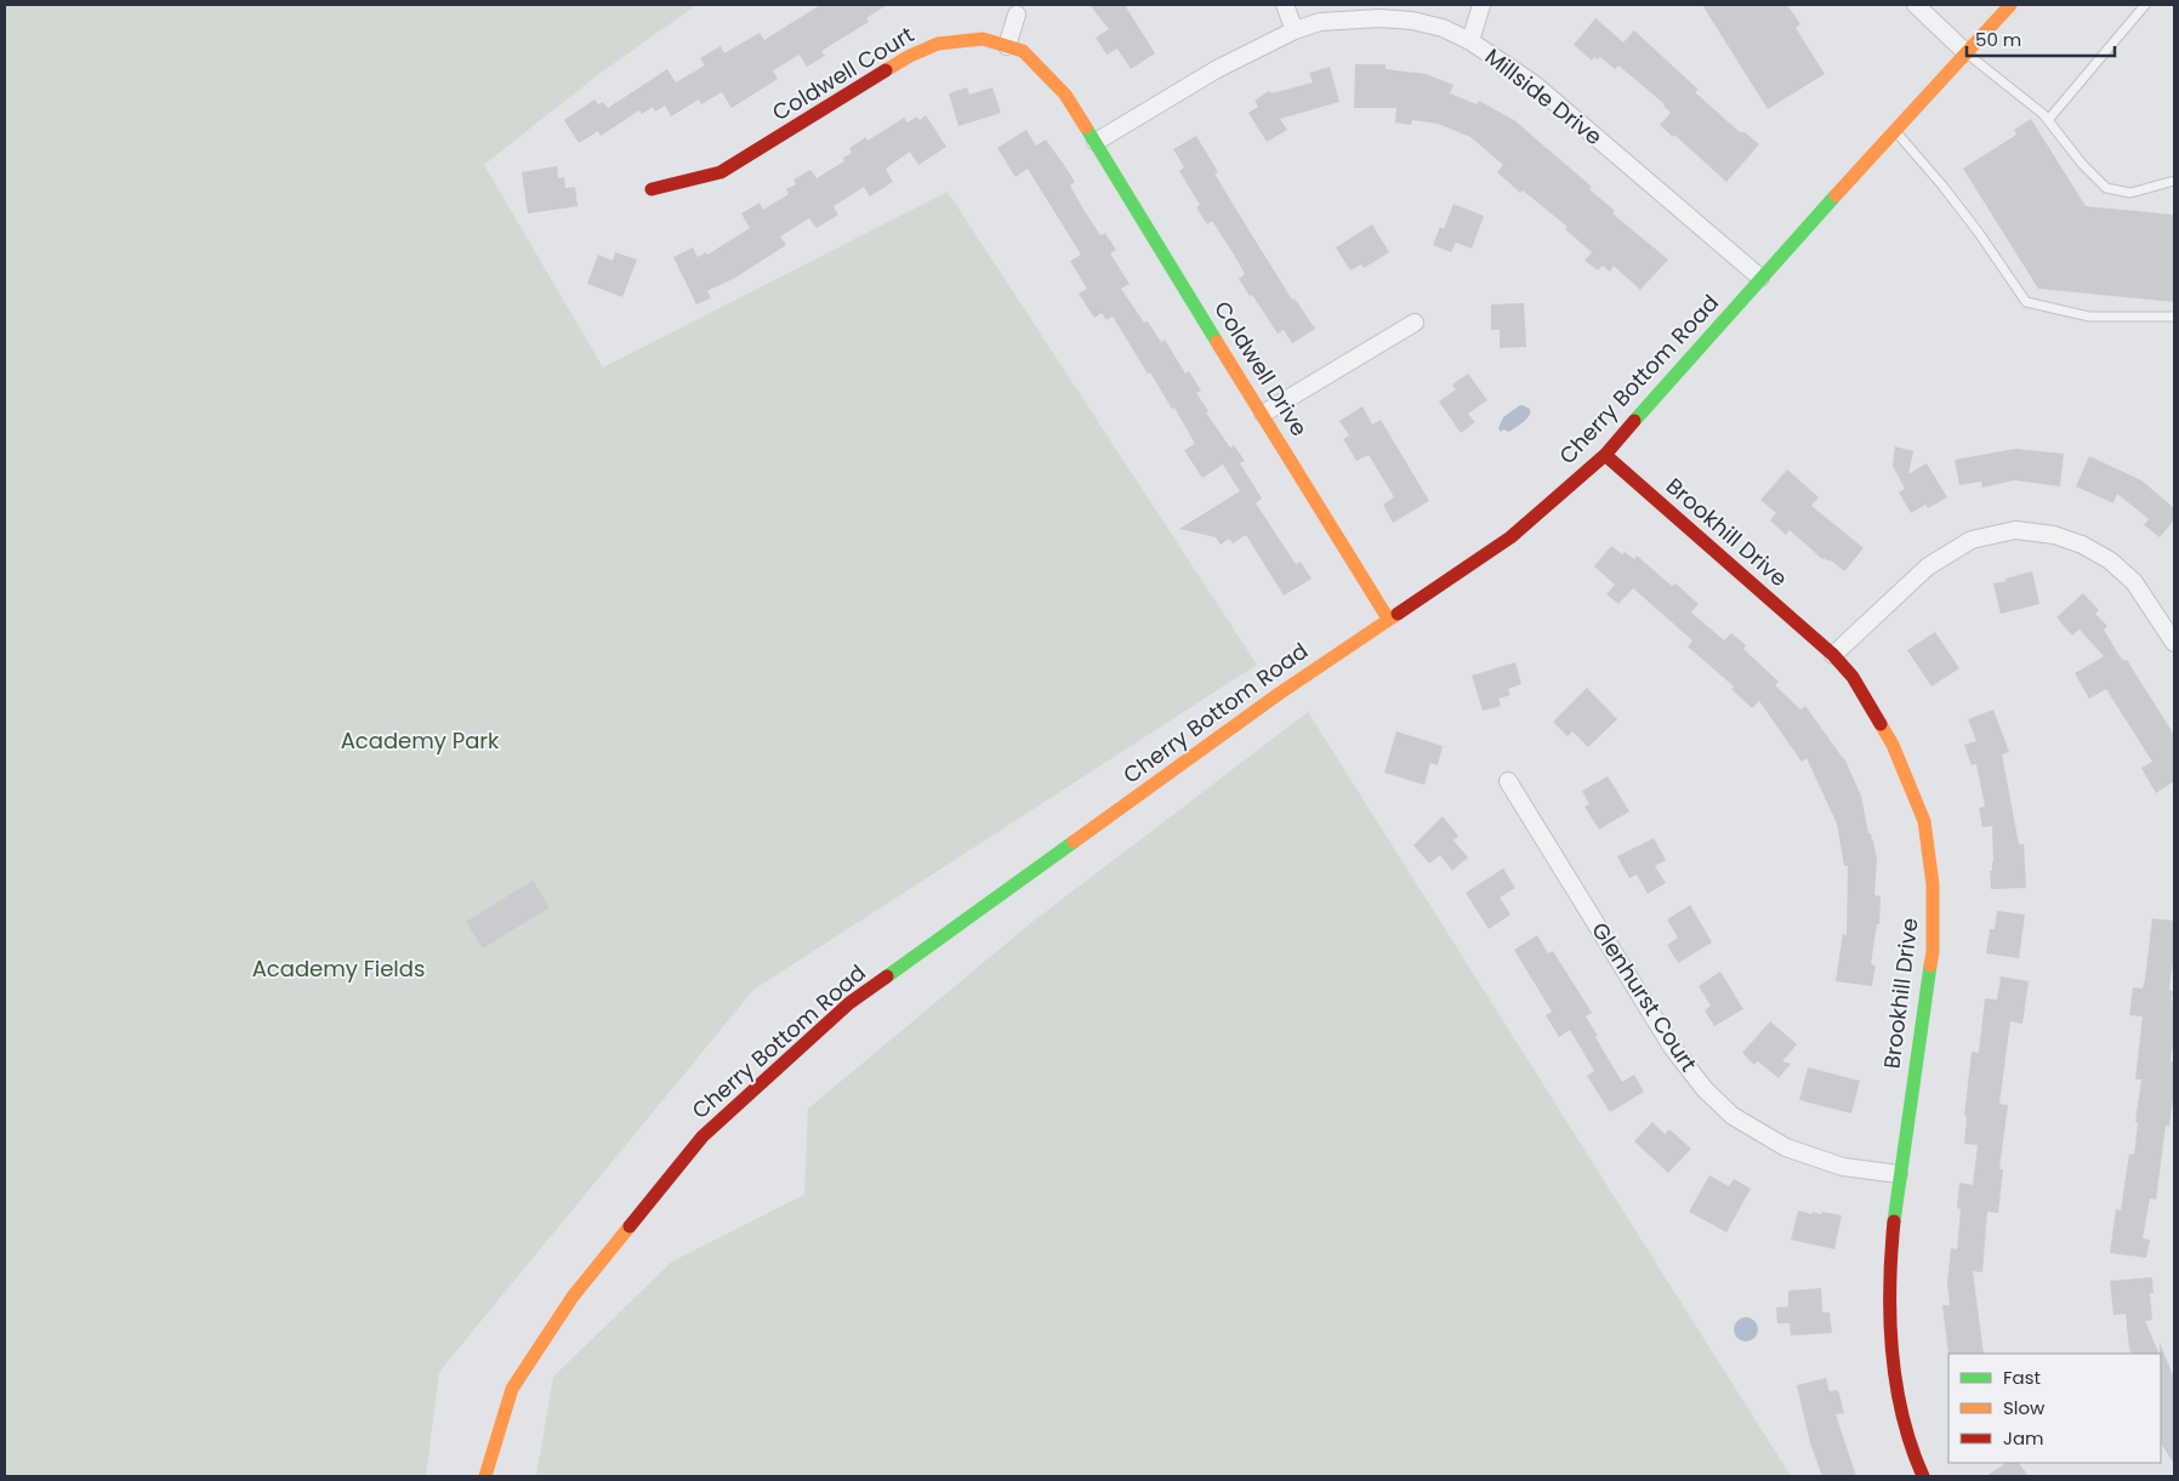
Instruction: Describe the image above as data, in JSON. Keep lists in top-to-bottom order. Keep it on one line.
{"streets":{"street":["Coldwell Court","Millside Drive","Coldwell Drive","Cherry Bottom Road","Brookhill Drive","Glenhurst Court"]},"crossings":[["Coldwell Court","Millside Drive"],["Coldwell Court","Coldwell Drive"],["Millside Drive","Coldwell Drive"],["Millside Drive","Cherry Bottom Road"],["Coldwell Drive","Cherry Bottom Road"],["Cherry Bottom Road","Brookhill Drive"],["Brookhill Drive","Glenhurst Court"]],"parks":["Academy Park","Academy Fields"],"legend":["Fast","Slow","Jam"],"scale_bar":"50 m"}
